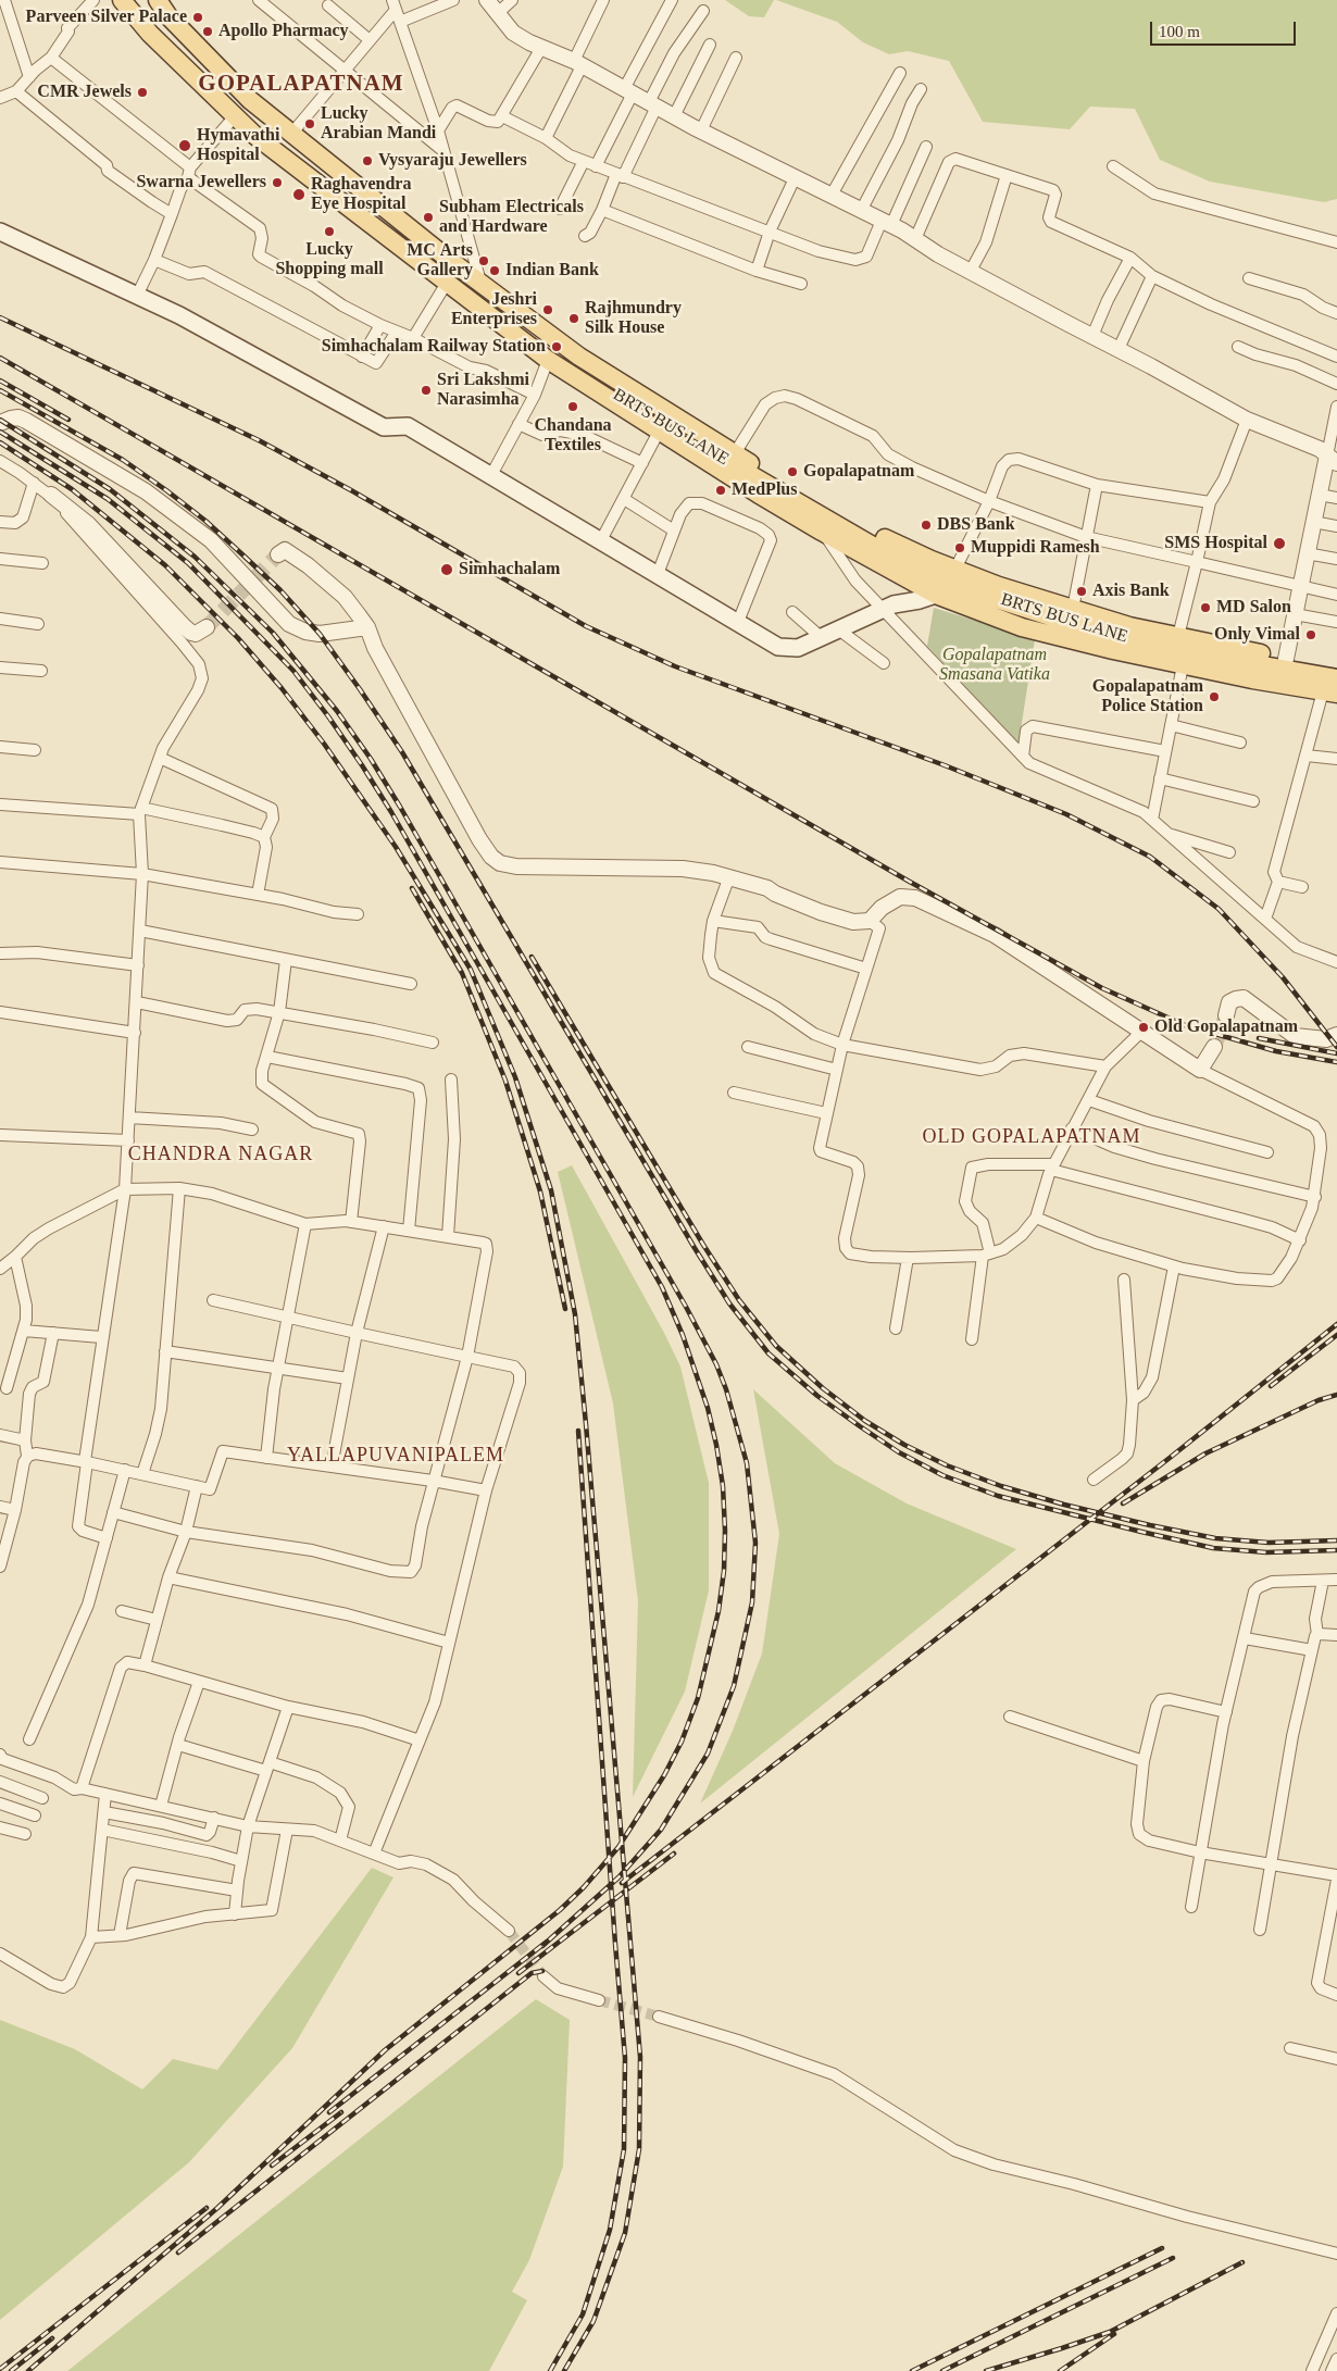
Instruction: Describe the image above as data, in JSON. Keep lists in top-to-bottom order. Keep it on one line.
{"streets":{"main road":["BRTS BUS LANE"]},"districts":["GOPALAPATNAM","OLD GOPALAPATNAM","CHANDRA NAGAR","YALLAPUVANIPALEM"],"parks":["Gopalapatnam Smasana Vatika"],"places":["Parveen Silver Palace","Apollo Pharmacy","CMR Jewels","Lucky Arabian Mandi","Hymavathi Hospital","Vysyaraju Jewellers","Swarna Jewellers","Raghavendra Eye Hospital","Subham Electricals and Hardware","Lucky Shopping mall","MC Arts Gallery","Indian Bank","Jeshri Enterprises","Rajhmundry Silk House","Simhachalam Railway Station","Sri Lakshmi Narasimha","Chandana Textiles","Gopalapatnam","MedPlus","DBS Bank","SMS Hospital","Muppidi Ramesh","Simhachalam","Axis Bank","MD Salon","Only Vimal","Gopalapatnam Police Station","Old Gopalapatnam"],"scale_bar":"100 m"}
